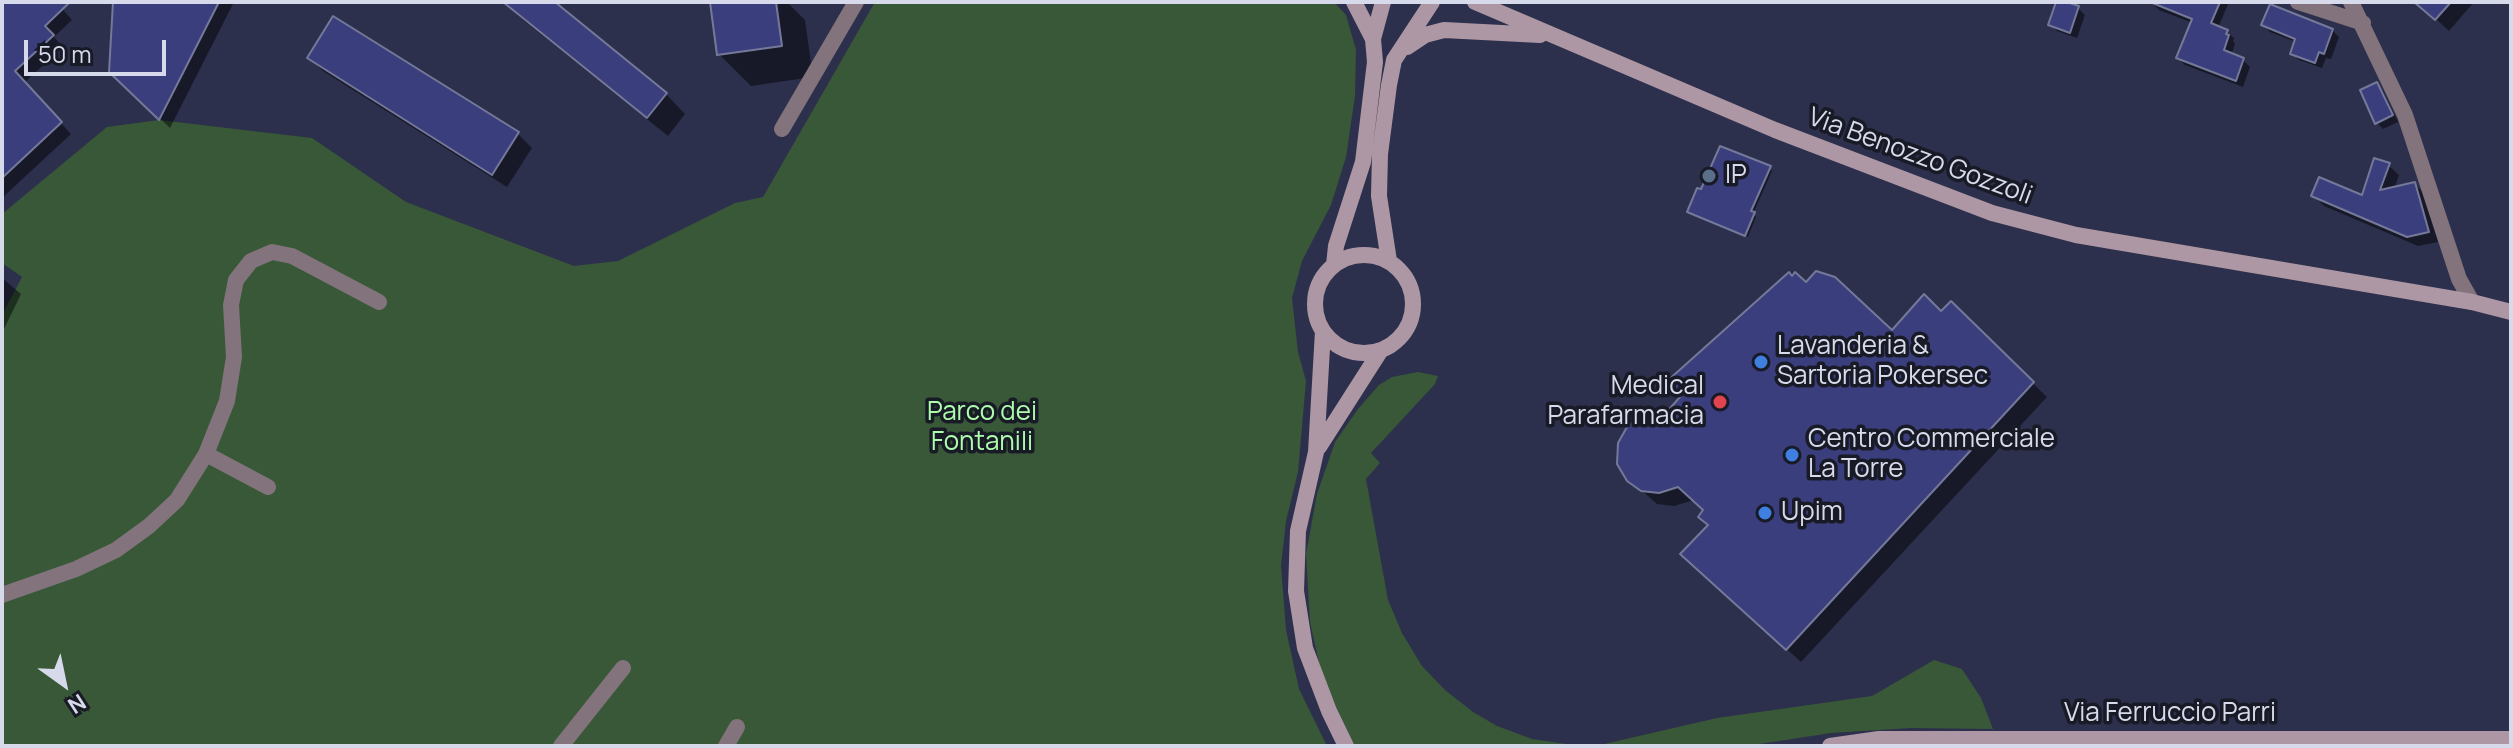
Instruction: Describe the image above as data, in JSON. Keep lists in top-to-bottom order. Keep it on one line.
{"streets":{"street":["Via Benozzo Gozzoli","Via Ferruccio Parri"]},"parks":["Parco dei Fontanili"],"places":["IP","Lavanderia & Sartoria Pokersec","Medical Parafarmacia","Centro Commerciale La Torre","Upim"],"scale_bar":"50 m","north":"bottom right"}
